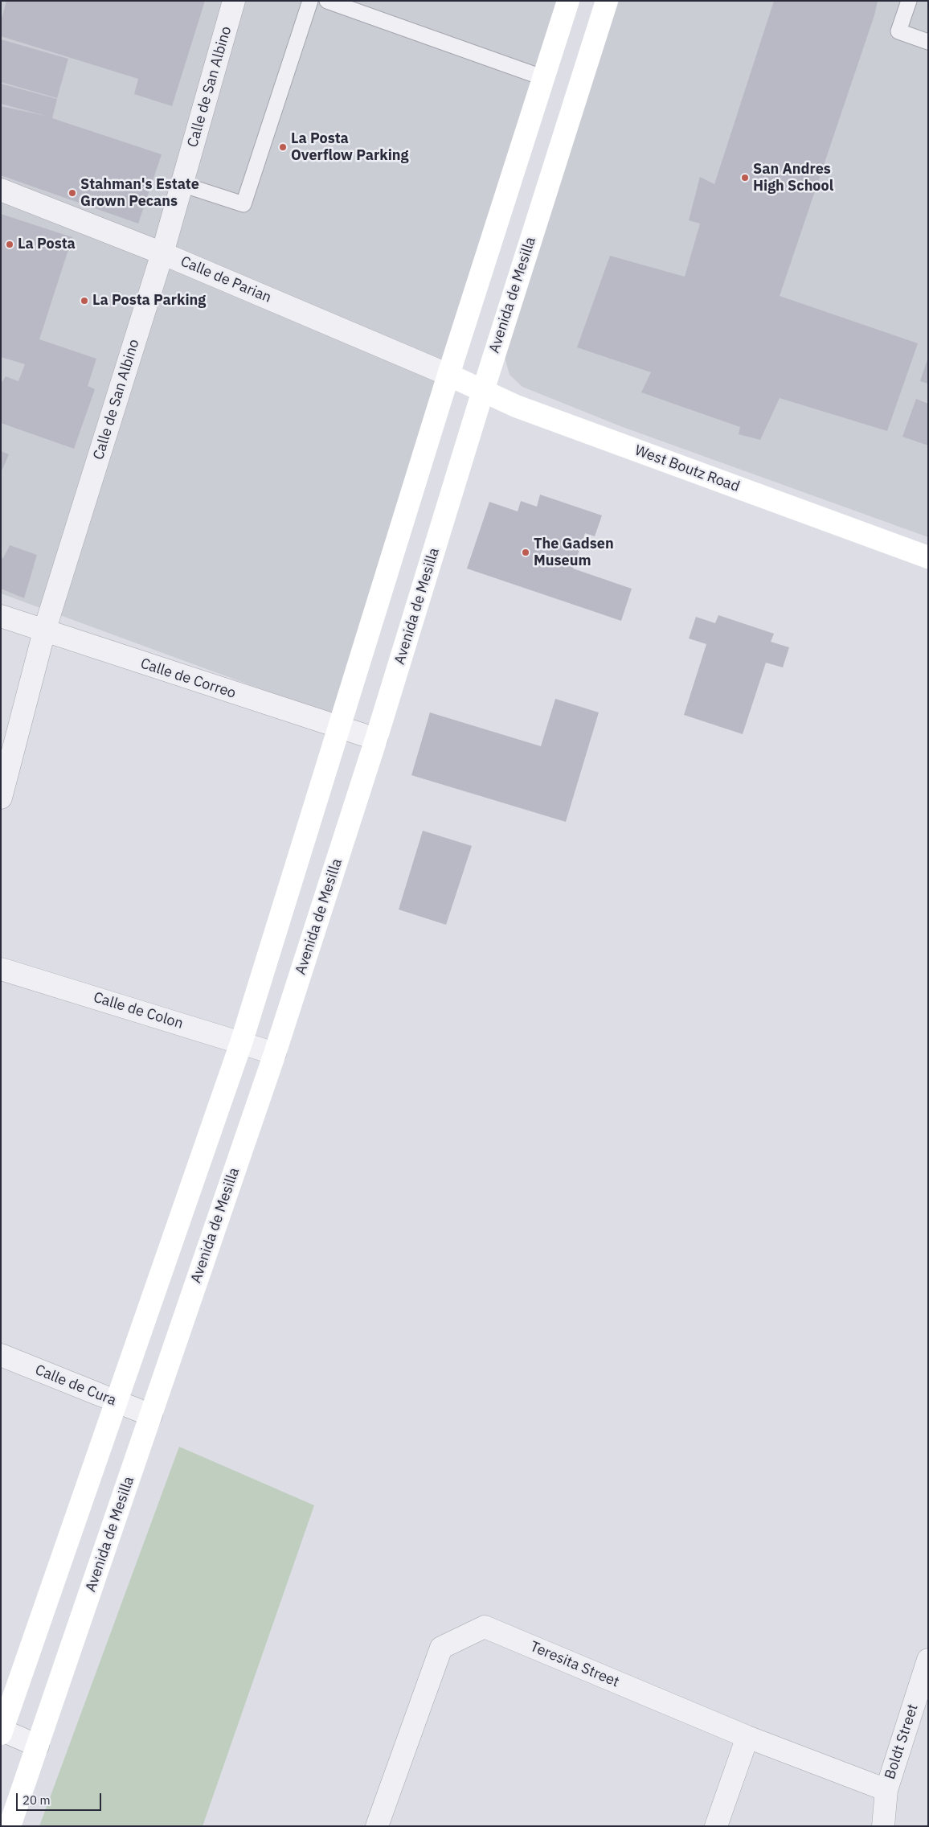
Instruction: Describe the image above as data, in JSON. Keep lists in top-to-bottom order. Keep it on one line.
{"streets":{"main road":["Avenida de Mesilla","West Boutz Road"],"street":["Calle de San Albino","Calle de Parian","Calle de Correo","Calle de Colon","Calle de Cura","Teresita Street","Boldt Street"]},"crossings":[["Calle de San Albino","Calle de Parian"],["Calle de San Albino","Calle de Correo"],["Calle de Parian","West Boutz Road"],["Avenida de Mesilla","West Boutz Road"],["Avenida de Mesilla","Calle de Correo"],["Avenida de Mesilla","Calle de Colon"],["Avenida de Mesilla","Calle de Cura"],["Teresita Street","Boldt Street"]],"places":["La Posta Overflow Parking","San Andres High School","Stahman's Estate Grown Pecans","La Posta","La Posta Parking","The Gadsen Museum"],"scale_bar":"20 m"}
